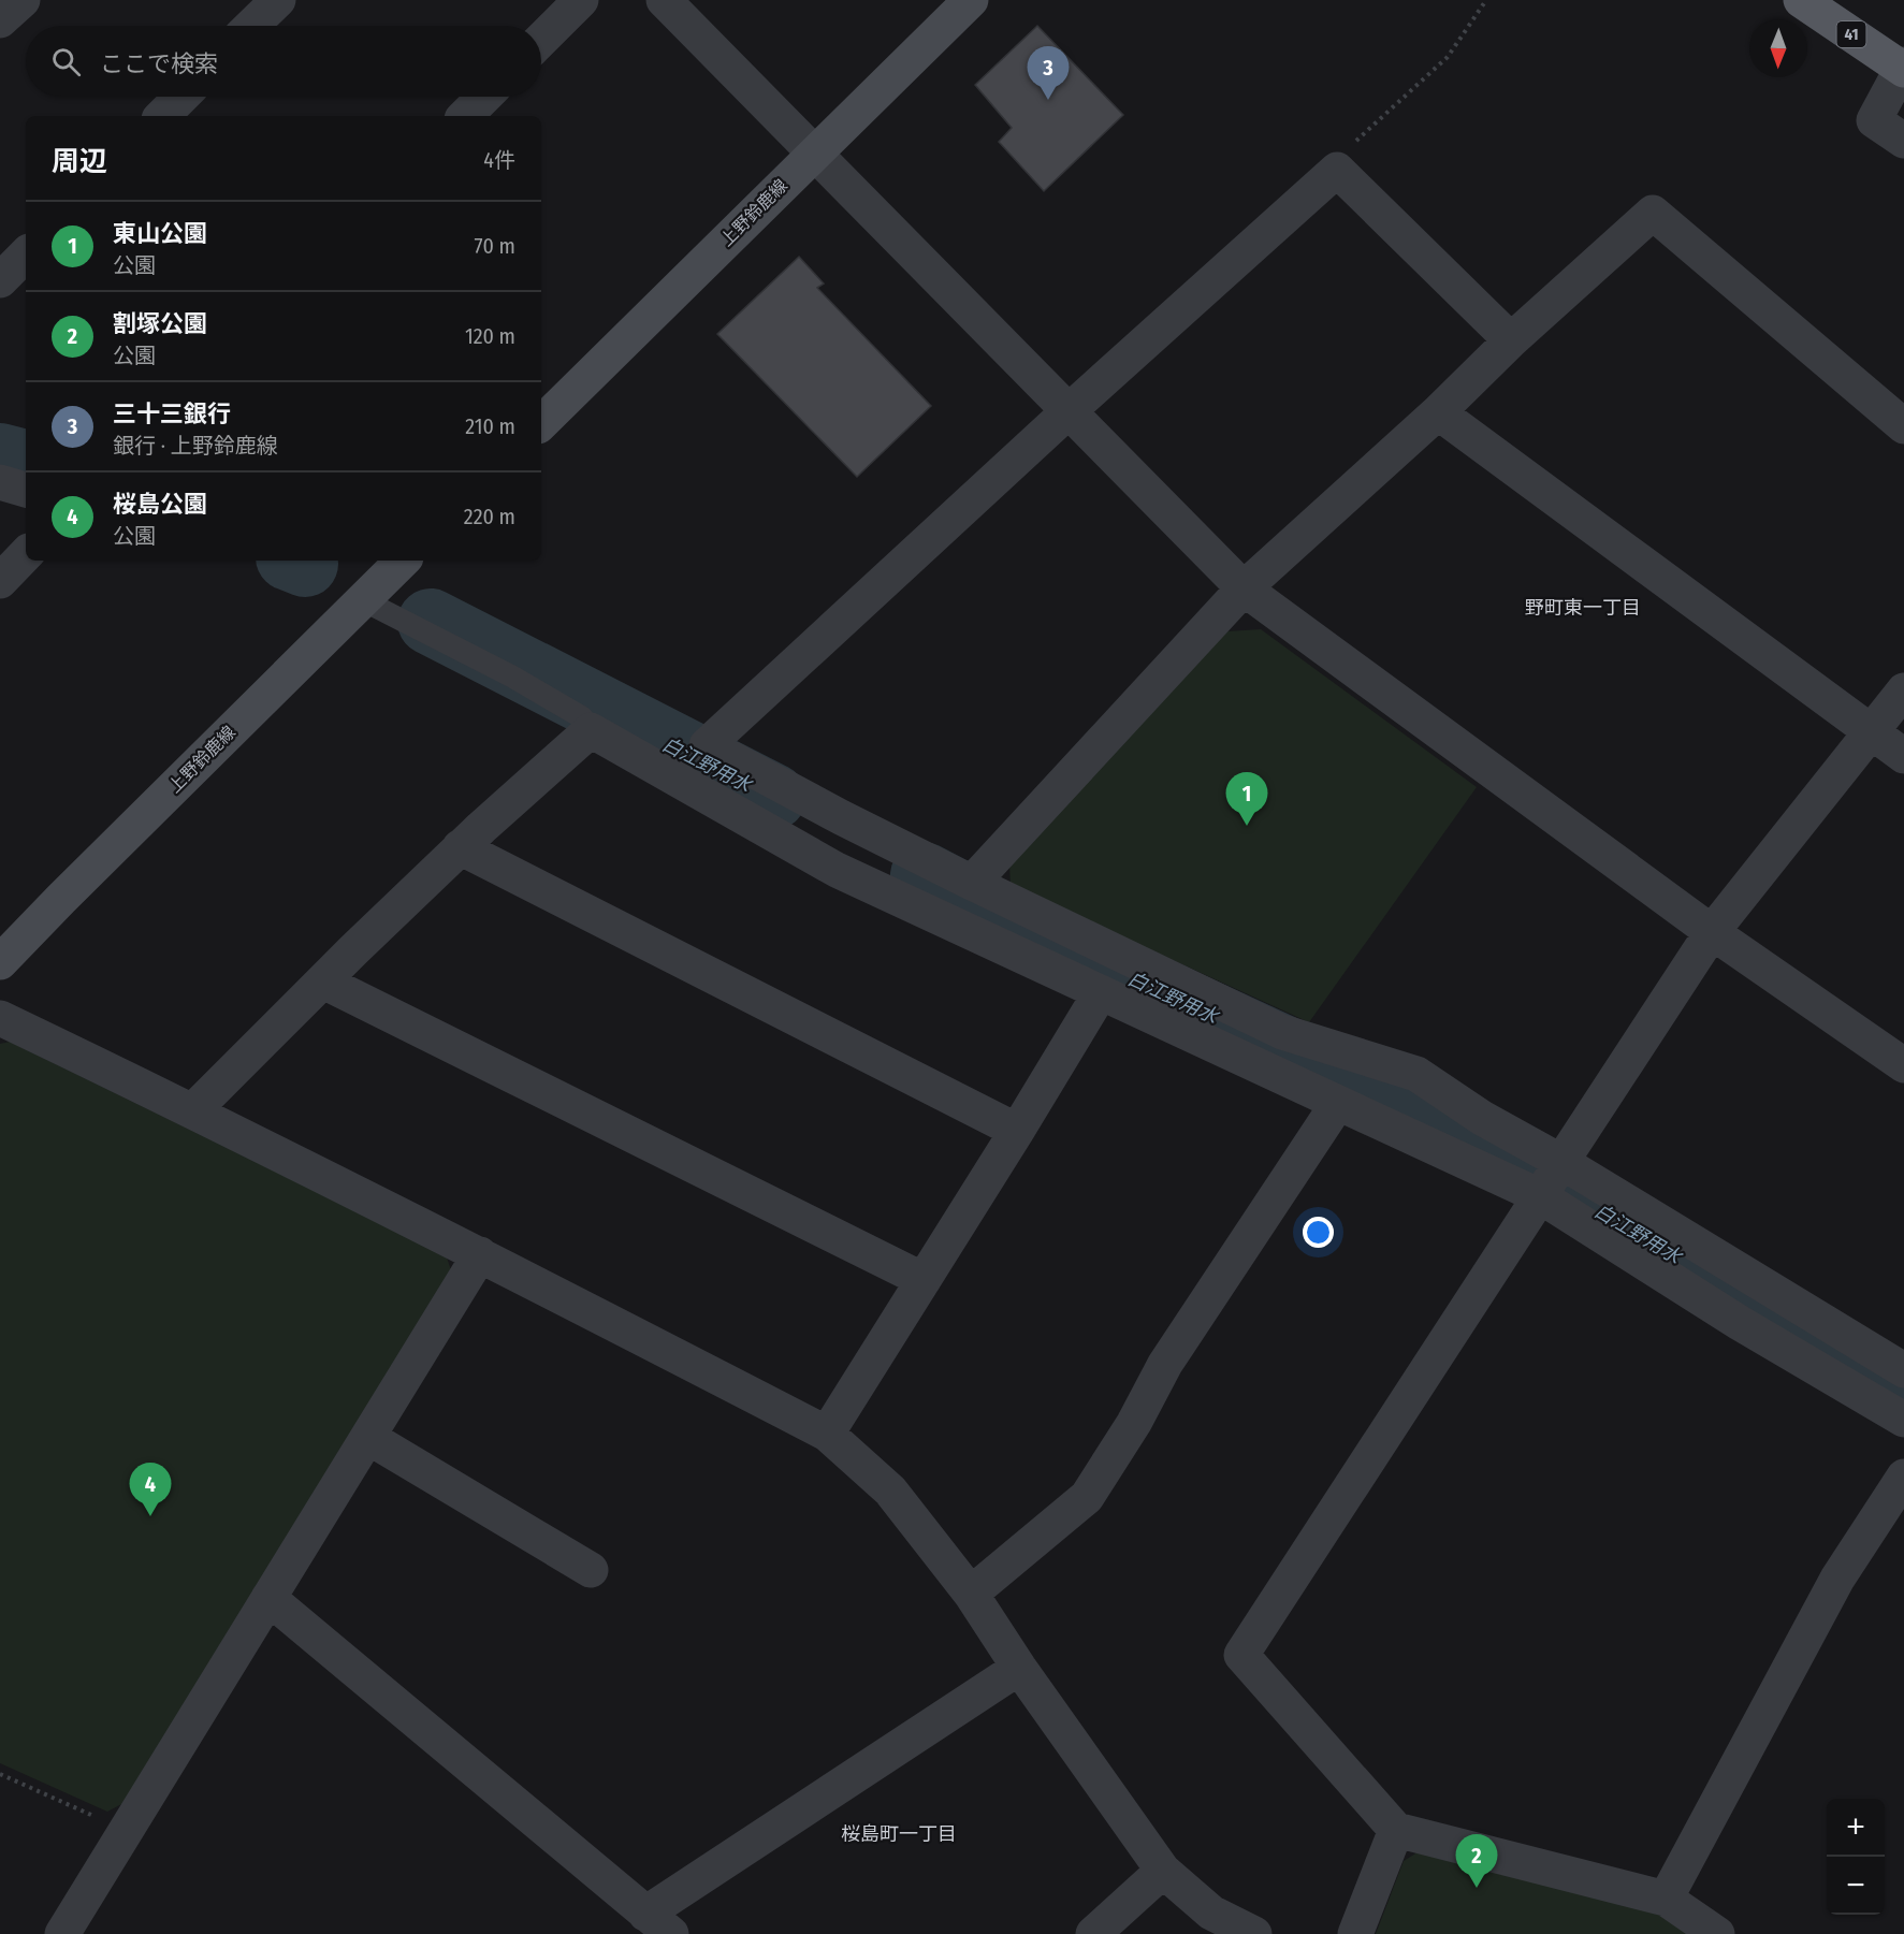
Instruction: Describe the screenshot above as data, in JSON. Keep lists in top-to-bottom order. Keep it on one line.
{"streets":{"main road":["41","上野鈴鹿線"]},"districts":["野町東一丁目","桜島町一丁目"],"water":["白江野用水"],"north":"bottom","page":{"search":"ここで検索","pins":["3","1","4","2"],"heading":["周辺","4件"],"list":[{"mark":"1","name":"東山公園","note":"公園","value":"70 m"},{"mark":"2","name":"割塚公園","note":"公園","value":"120 m"},{"mark":"3","name":"三十三銀行","note":"銀行 · 上野鈴鹿線","value":"210 m"},{"mark":"4","name":"桜島公園","note":"公園","value":"220 m"}],"map_buttons":["+","−"]}}
